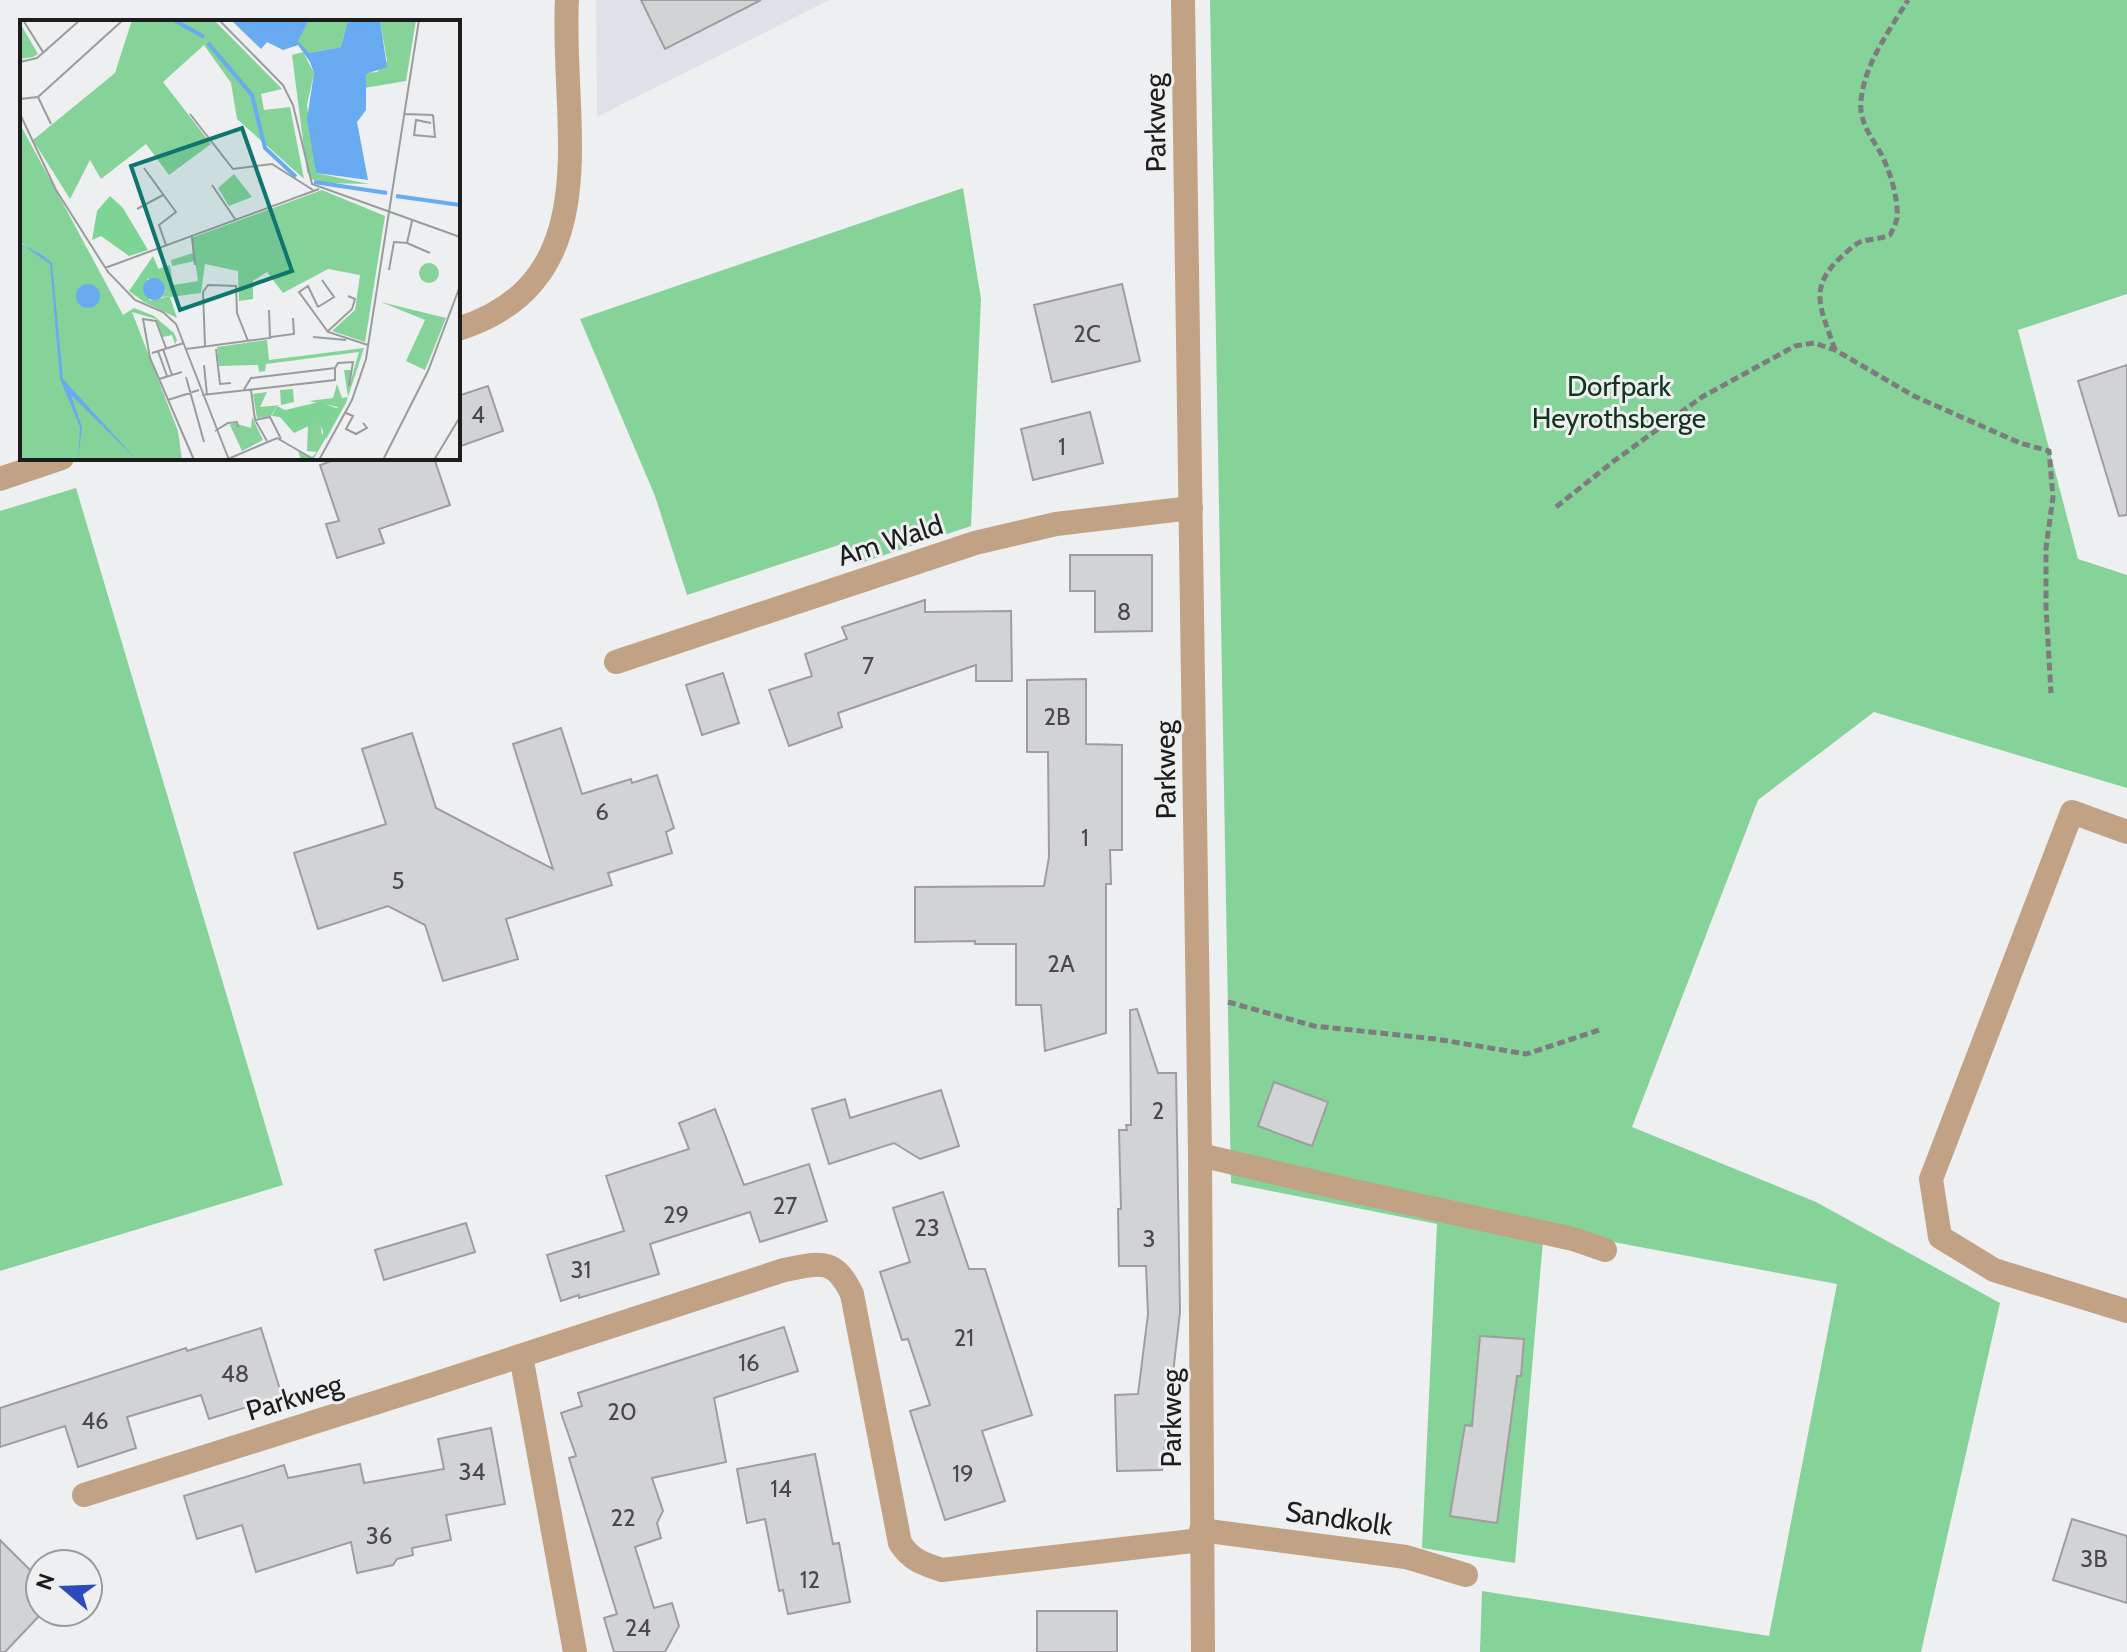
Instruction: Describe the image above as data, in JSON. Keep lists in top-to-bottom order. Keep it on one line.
{"streets":{"street":["Parkweg","Am Wald","Sandkolk"]},"crossings":[["Parkweg","Am Wald"],["Parkweg","Sandkolk"]],"parks":["Dorfpark Heyrothsberge"],"house_numbers":["2C","4","1","8","7","2B","6","1","5","2A","2","27","29","23","3","31","21","16","48","20","46","34","19","14","22","36","3B","12","24"],"north":"left"}
